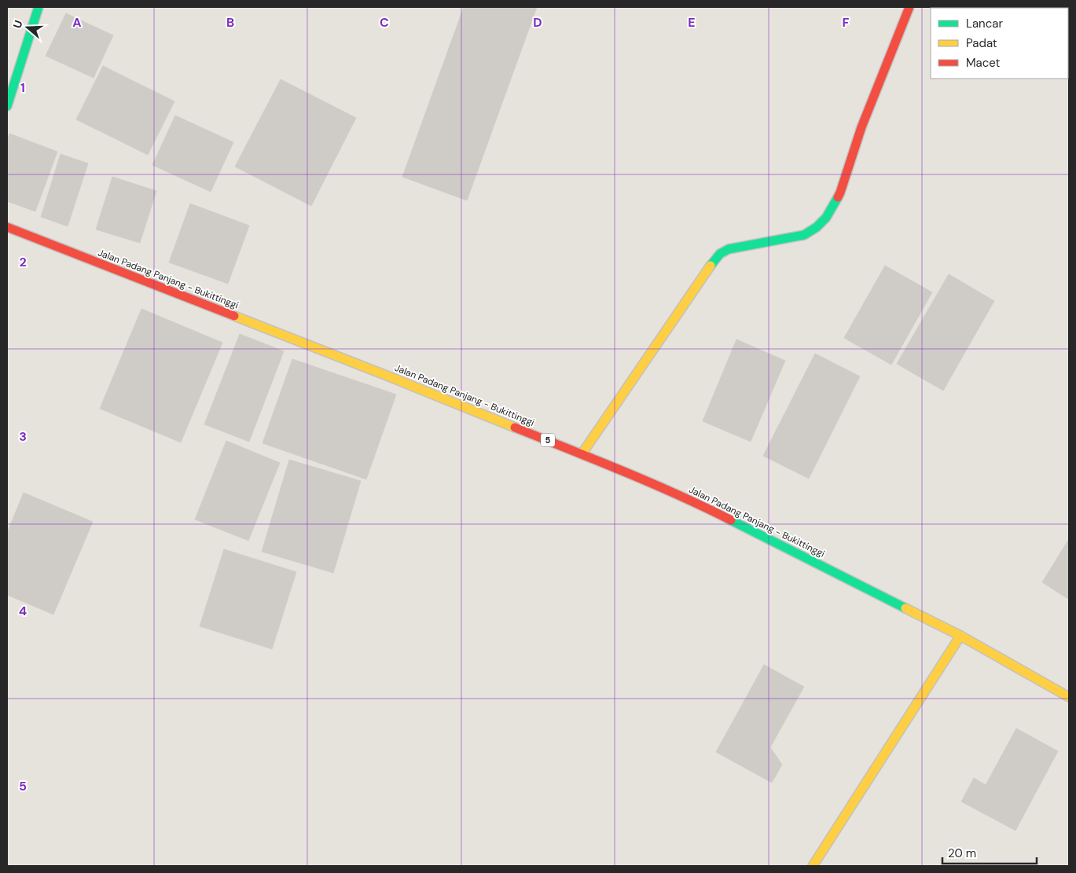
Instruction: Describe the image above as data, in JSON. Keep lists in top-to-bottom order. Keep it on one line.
{"streets":{"main road":["Jalan Padang Panjang - Bukittinggi","5"]},"legend":["Lancar","Padat","Macet"],"scale_bar":"20 m","north":"left","grid":{"columns":["A","B","C","D","E","F"],"rows":["1","2","3","4","5"]}}
